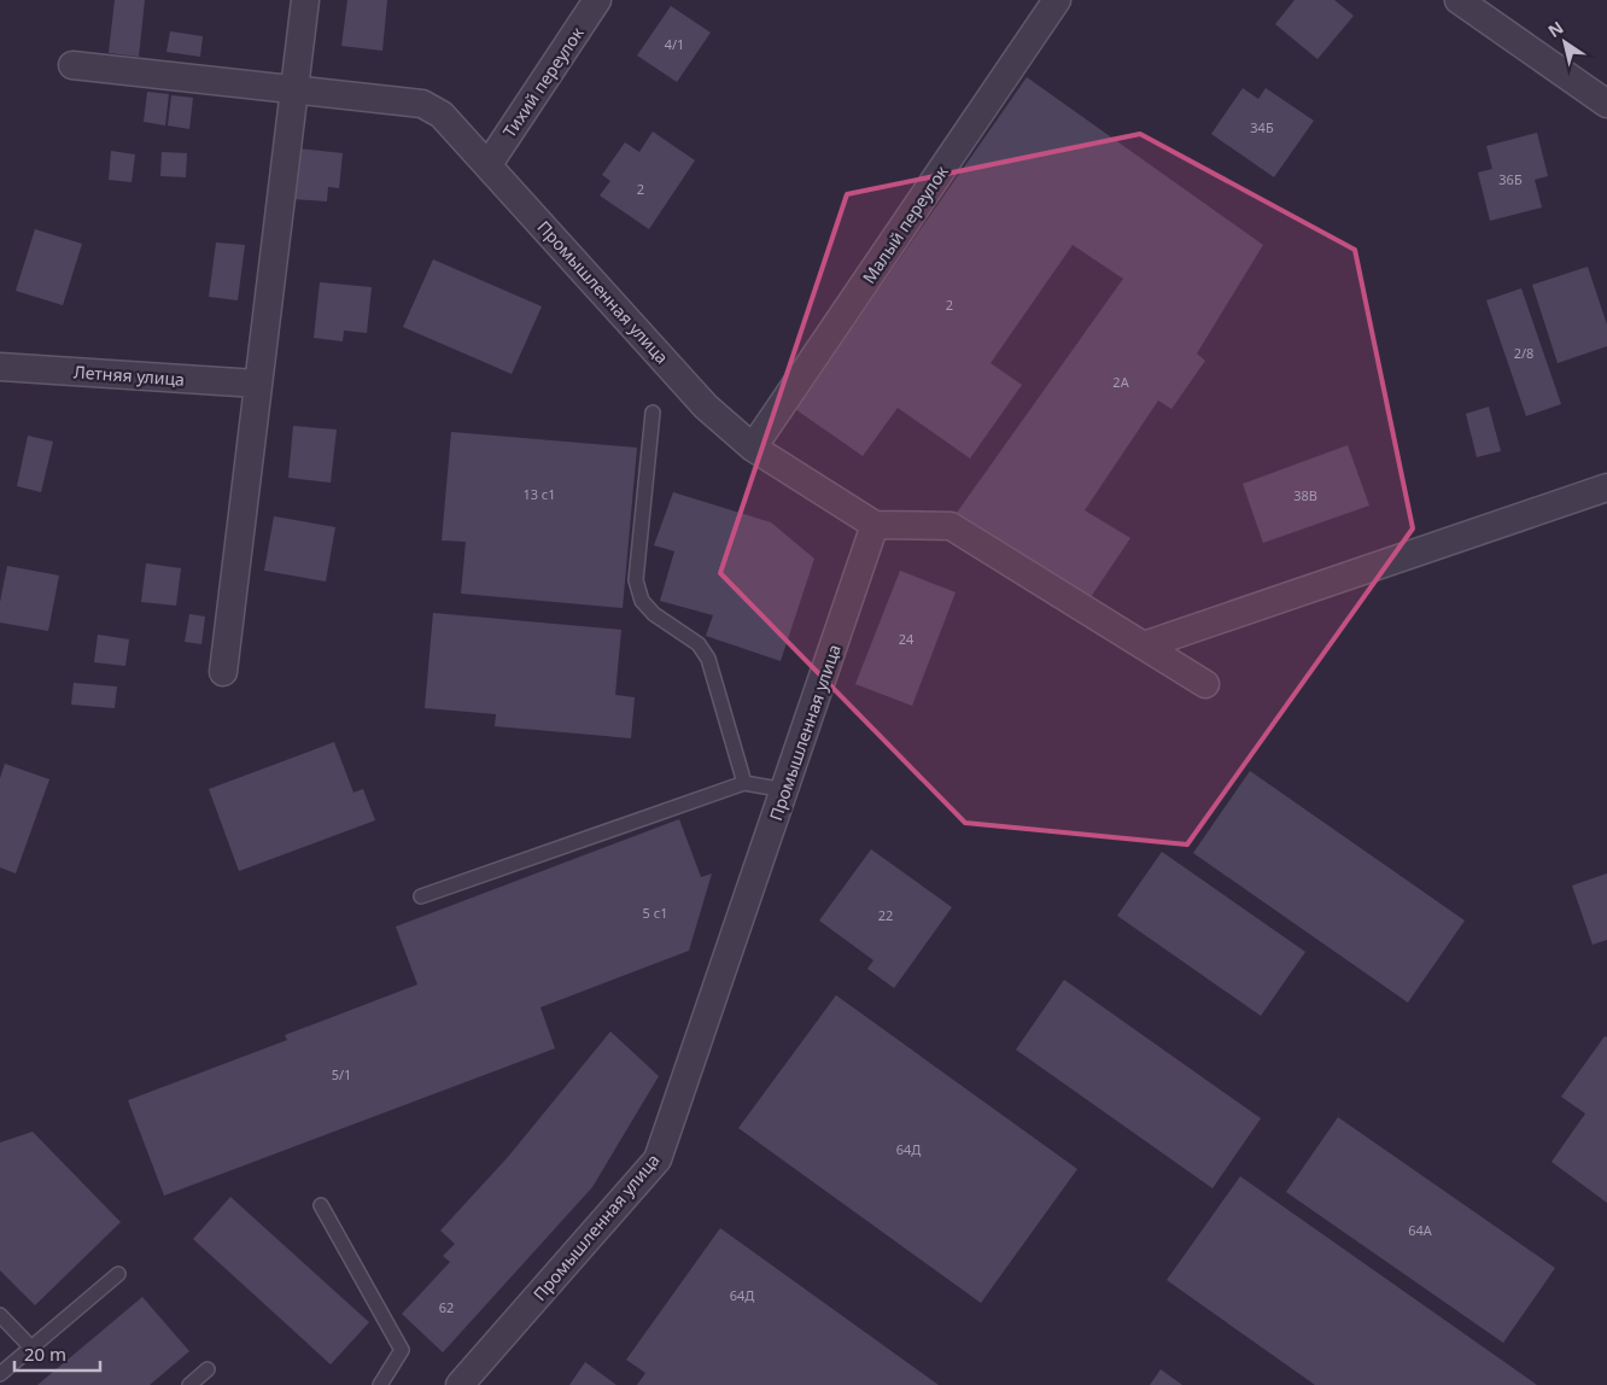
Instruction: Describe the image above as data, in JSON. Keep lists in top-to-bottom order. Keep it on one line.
{"streets":{"street":["Тихий переулок","Малый переулок","Промышленная улица","Летняя улица"]},"crossings":[["Тихий переулок","Промышленная улица"],["Малый переулок","Промышленная улица"]],"house_numbers":["4/1","34Б","36Б","2","2","2/8","2А","13 с1","38В","24","5 с1","22","5/1","64Д","64А","64Д","62"],"scale_bar":"20 m","north":"top left"}
